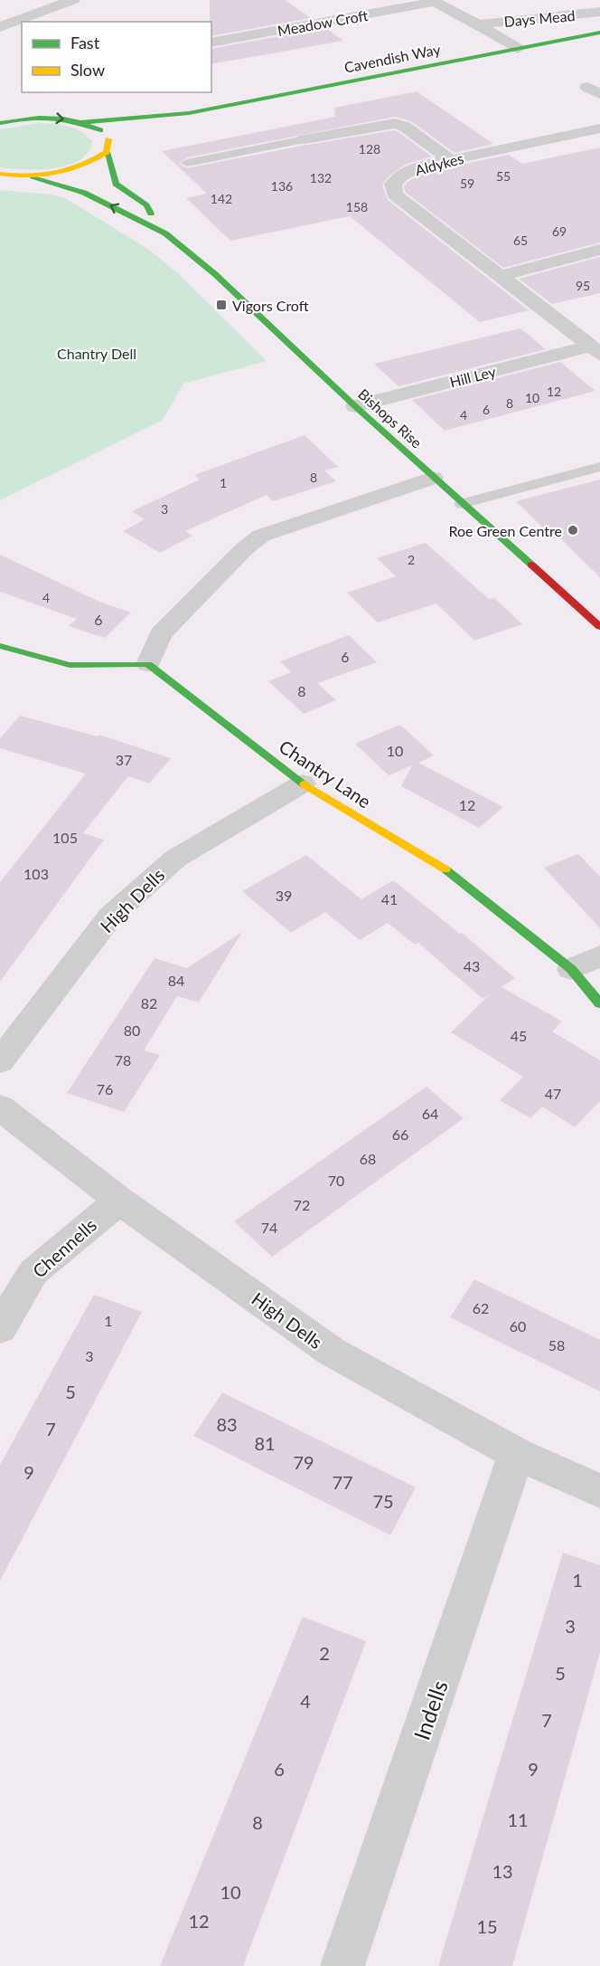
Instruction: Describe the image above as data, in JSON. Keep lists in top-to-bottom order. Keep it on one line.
{"streets":{"street":["Days Mead","Meadow Croft","Cavendish Way","Aldykes","Hill Ley","Bishops Rise","Chantry Lane","High Dells","Chennells","Indells"]},"crossings":[["Cavendish Way","Bishops Rise"],["Aldykes","Hill Ley"],["Hill Ley","Bishops Rise"],["Chantry Lane","High Dells"],["High Dells","Chennells"],["High Dells","Indells"]],"parks":["Chantry Dell"],"places":{"transit":["Vigors Croft"],"other":["Roe Green Centre"]},"house_numbers":["128","55","132","59","136","142","158","69","65","95","12","10","8","6","4","8","1","3","2","4","6","6","8","10","37","12","105","103","39","41","43","84","82","80","45","78","76","47","64","66","68","70","72","74","62","1","60","58","3","5","83","7","81","79","9","77","75","1","3","2","5","4","7","6","9","11","8","13","10","12","15"],"legend":["Fast","Slow"]}
